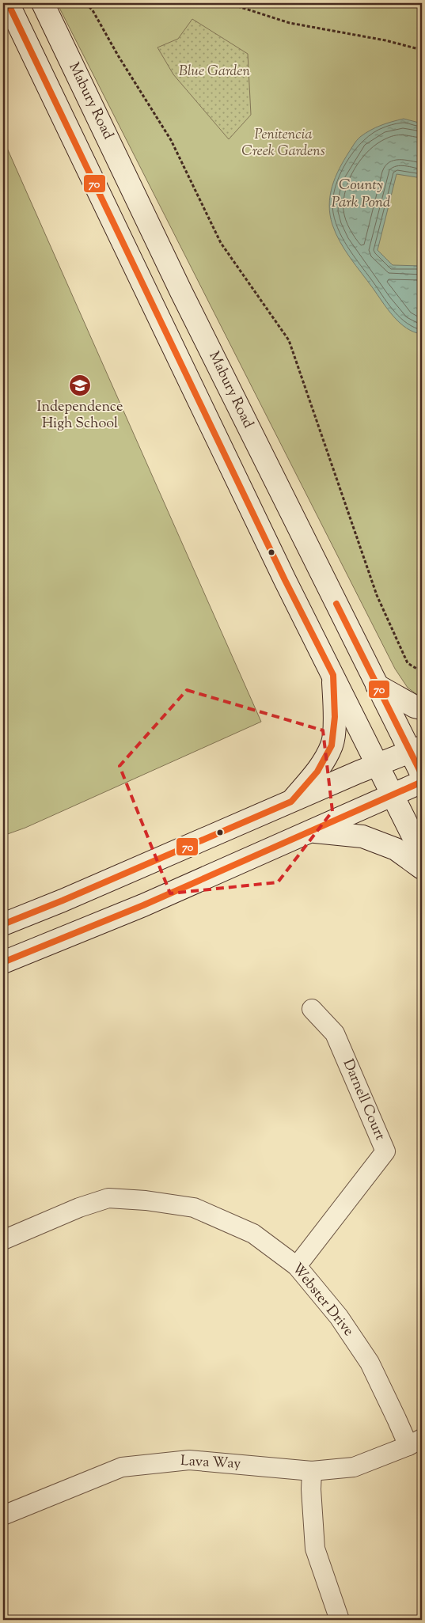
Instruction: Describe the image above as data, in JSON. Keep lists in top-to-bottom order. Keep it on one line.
{"streets":{"main road":["Mabury Road"],"street":["Darnell Court","Webster Drive","Lava Way"]},"crossings":[["Darnell Court","Webster Drive"],["Webster Drive","Lava Way"]],"water":["County Park Pond"],"parks":["Blue Garden","Penitencia Creek Gardens"],"places":{"school or university":["Independence High School"]},"lines":["transit line 70"]}
